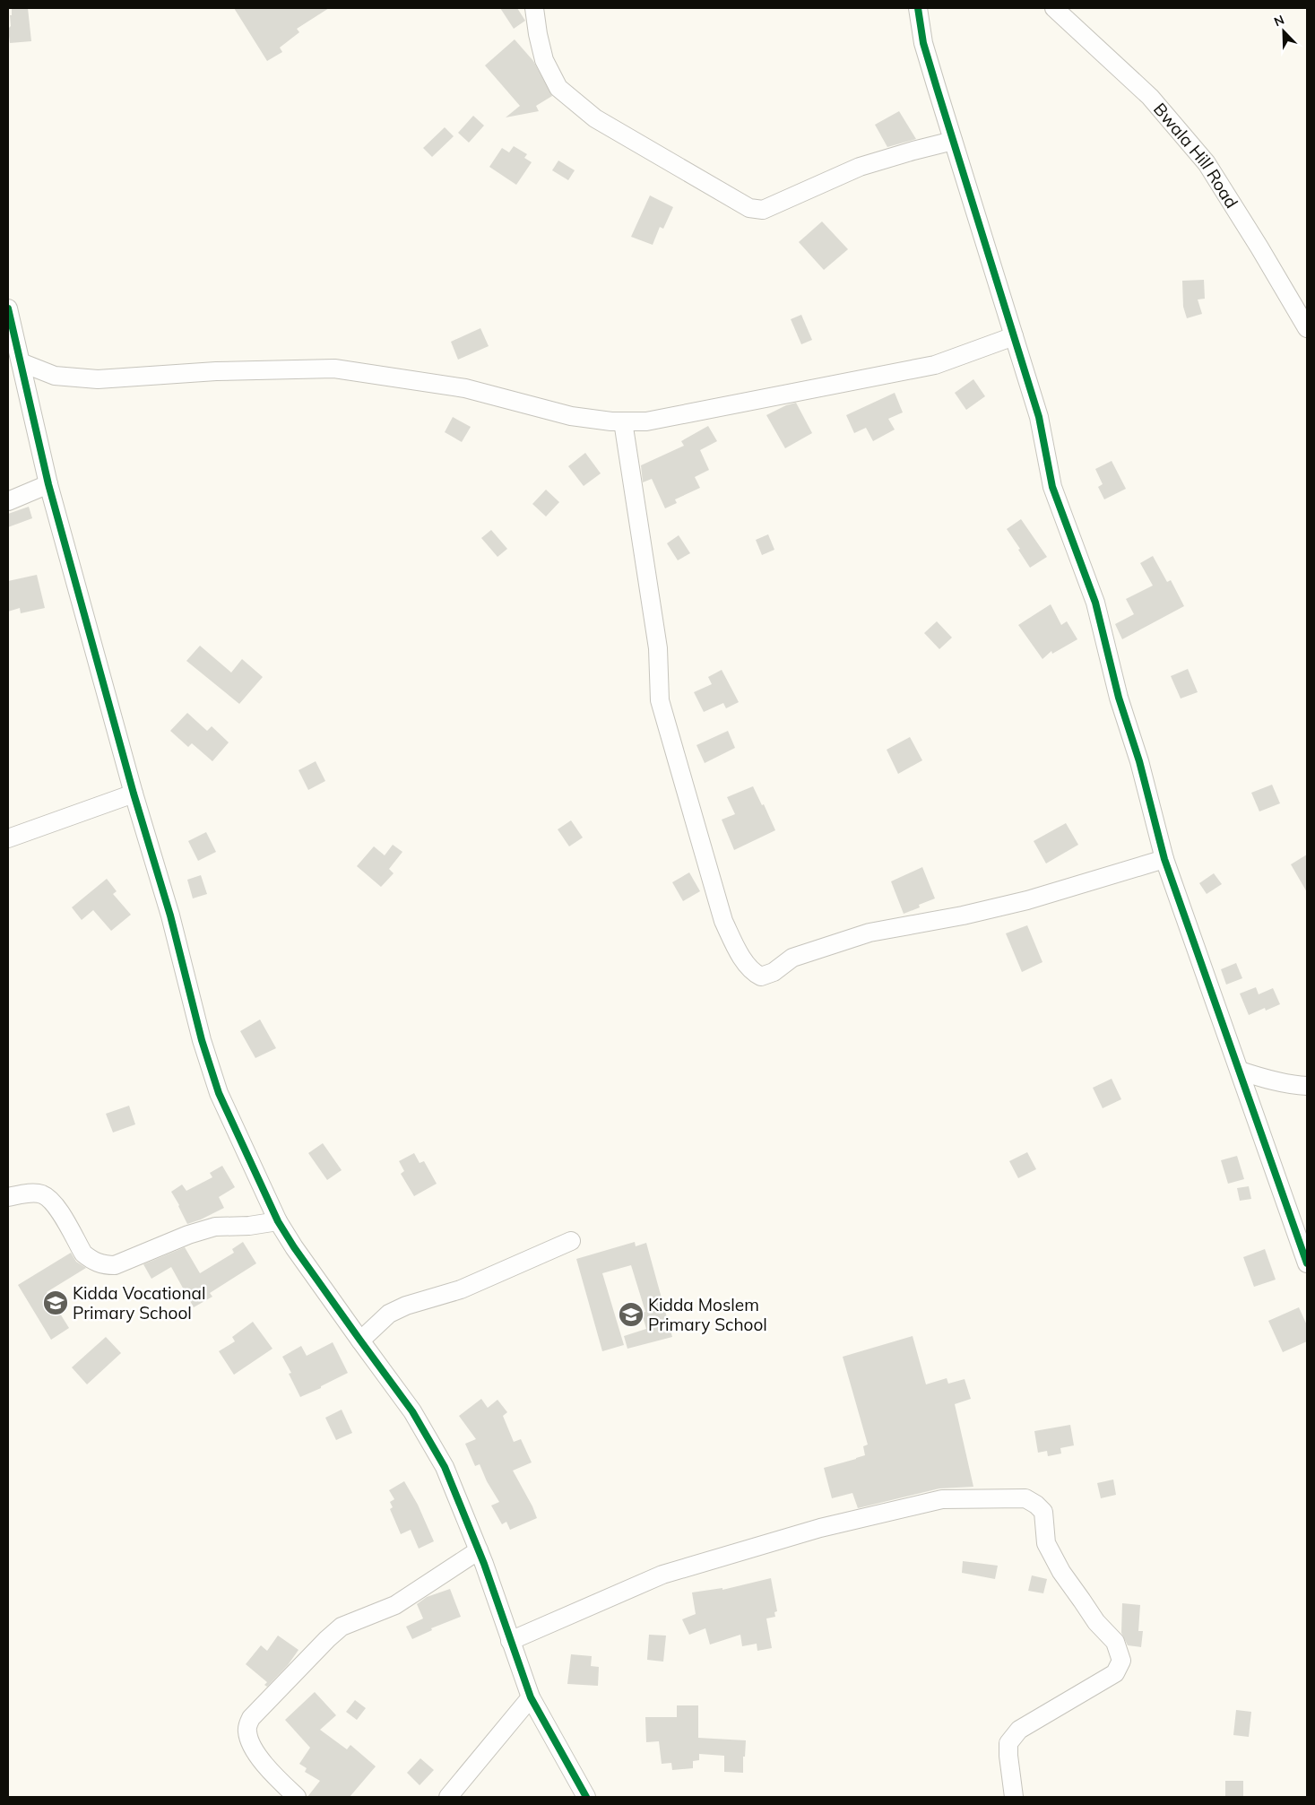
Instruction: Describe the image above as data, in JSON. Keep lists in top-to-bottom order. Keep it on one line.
{"streets":{"street":["Bwala Hill Road"]},"places":{"school or university":["Kidda Vocational Primary School","Kidda Moslem Primary School"]},"north":"top left"}
